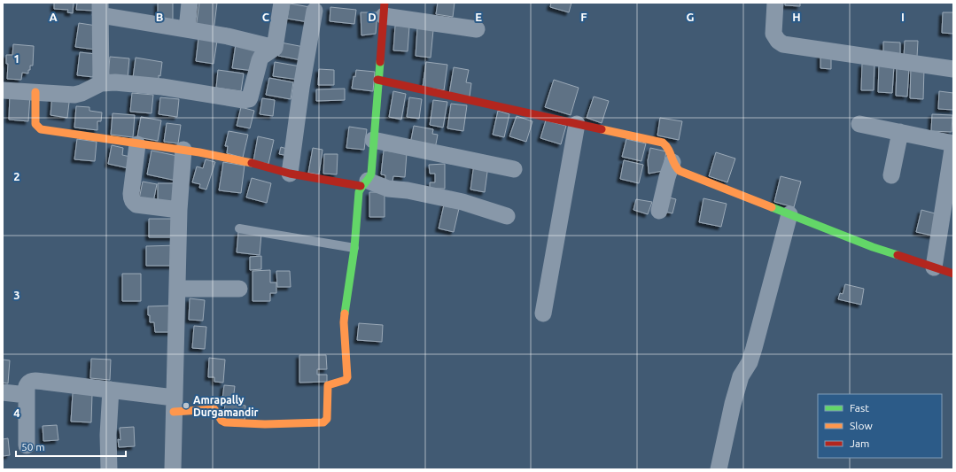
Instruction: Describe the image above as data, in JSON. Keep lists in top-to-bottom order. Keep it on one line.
{"places":["Amrapally Durgamandir"],"legend":["Fast","Slow","Jam"],"scale_bar":"50 m","grid":{"columns":["A","B","C","D","E","F","G","H","I"],"rows":["1","2","3","4"]}}
